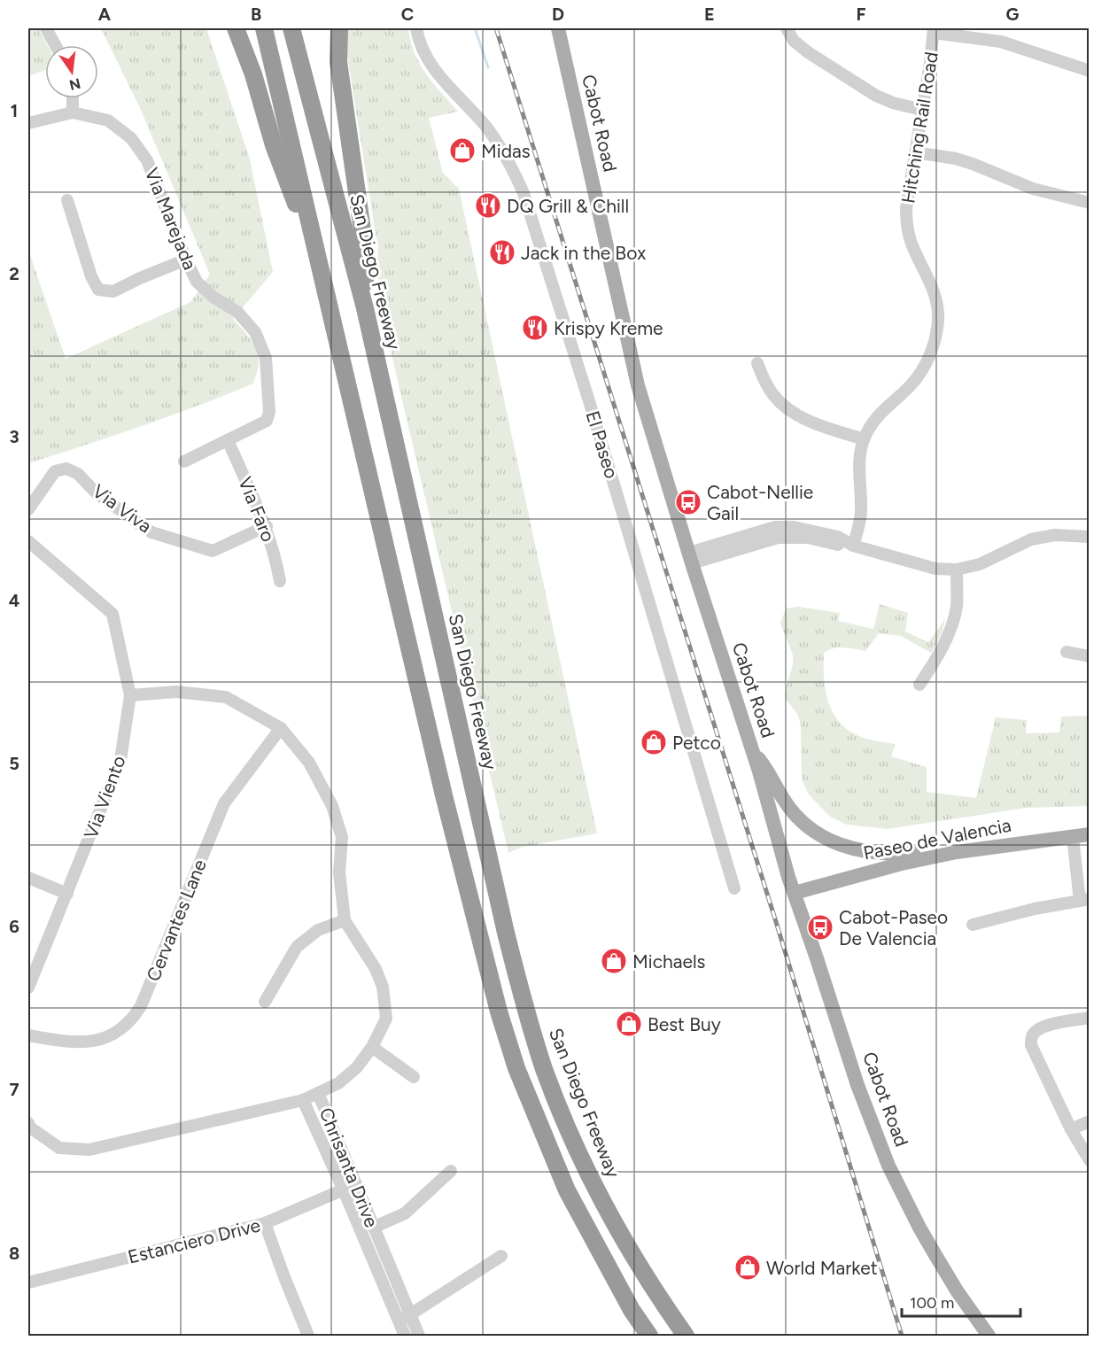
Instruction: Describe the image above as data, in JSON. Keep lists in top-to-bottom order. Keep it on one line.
{"streets":{"highway":["San Diego Freeway"],"main road":["Cabot Road","Paseo de Valencia"],"street":["Hitching Rail Road","Via Marejada","El Paseo","Via Viva","Via Faro","Via Viento","Cervantes Lane","Chrisanta Drive","Estanciero Drive"]},"crossings":[["Cabot Road","Paseo de Valencia"],["Via Marejada","Via Faro"],["Via Viva","Via Faro"],["Via Viento","Chrisanta Drive"],["Cervantes Lane","Chrisanta Drive"],["Chrisanta Drive","Estanciero Drive"]],"places":{"shop":["Midas","Petco","Michaels","Best Buy","World Market"],"restaurant":["DQ Grill & Chill","Jack in the Box","Krispy Kreme"],"bus stop":["Cabot-Nellie Gail","Cabot-Paseo De Valencia"]},"scale_bar":"100 m","north":"bottom","grid":{"columns":["A","B","C","D","E","F","G"],"rows":["1","2","3","4","5","6","7","8"]}}
